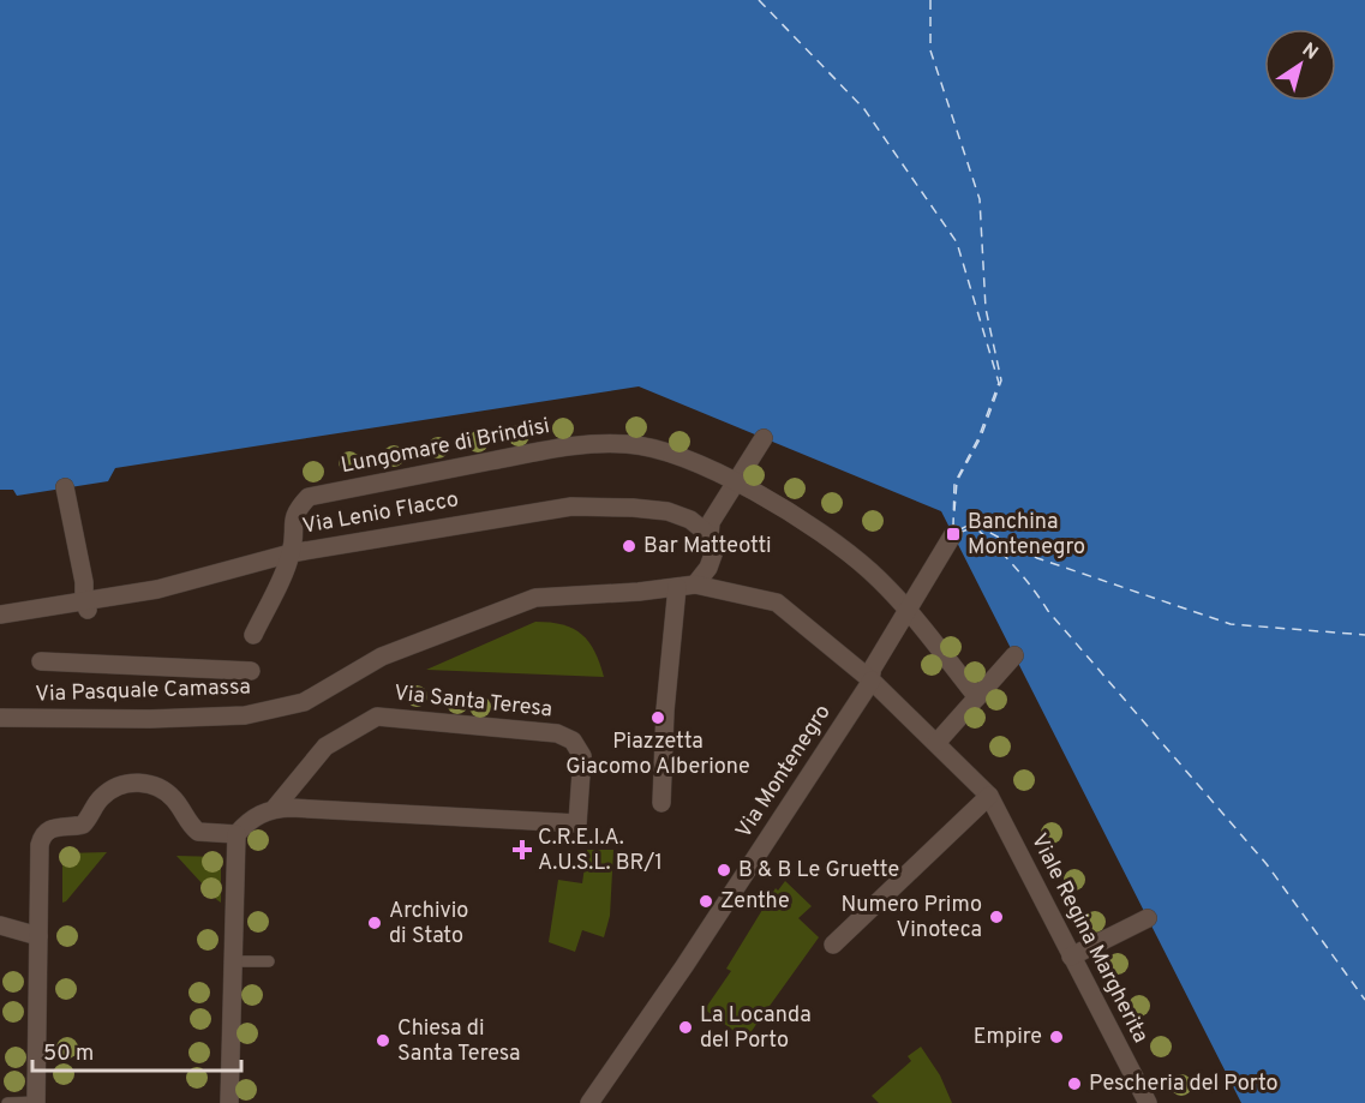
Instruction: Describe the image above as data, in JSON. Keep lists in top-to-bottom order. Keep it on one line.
{"streets":{"street":["Lungomare di Brindisi","Via Lenio Flacco","Via Pasquale Camassa","Via Santa Teresa","Via Montenegro","Viale Regina Margherita"]},"crossings":[["Lungomare di Brindisi","Via Lenio Flacco"],["Via Pasquale Camassa","Via Montenegro"],["Via Pasquale Camassa","Viale Regina Margherita"],["Via Montenegro","Viale Regina Margherita"]],"places":{"transit":["Banchina Montenegro"],"other":["Bar Matteotti","Piazzetta Giacomo Alberione","B & B Le Gruette","Zenthe","Numero Primo Vinoteca","Archivio di Stato","La Locanda del Porto","Empire","Chiesa di Santa Teresa","Pescheria del Porto"],"health":["C.R.E.I.A. A.U.S.L. BR/1"]},"scale_bar":"50 m","north":"top right"}
